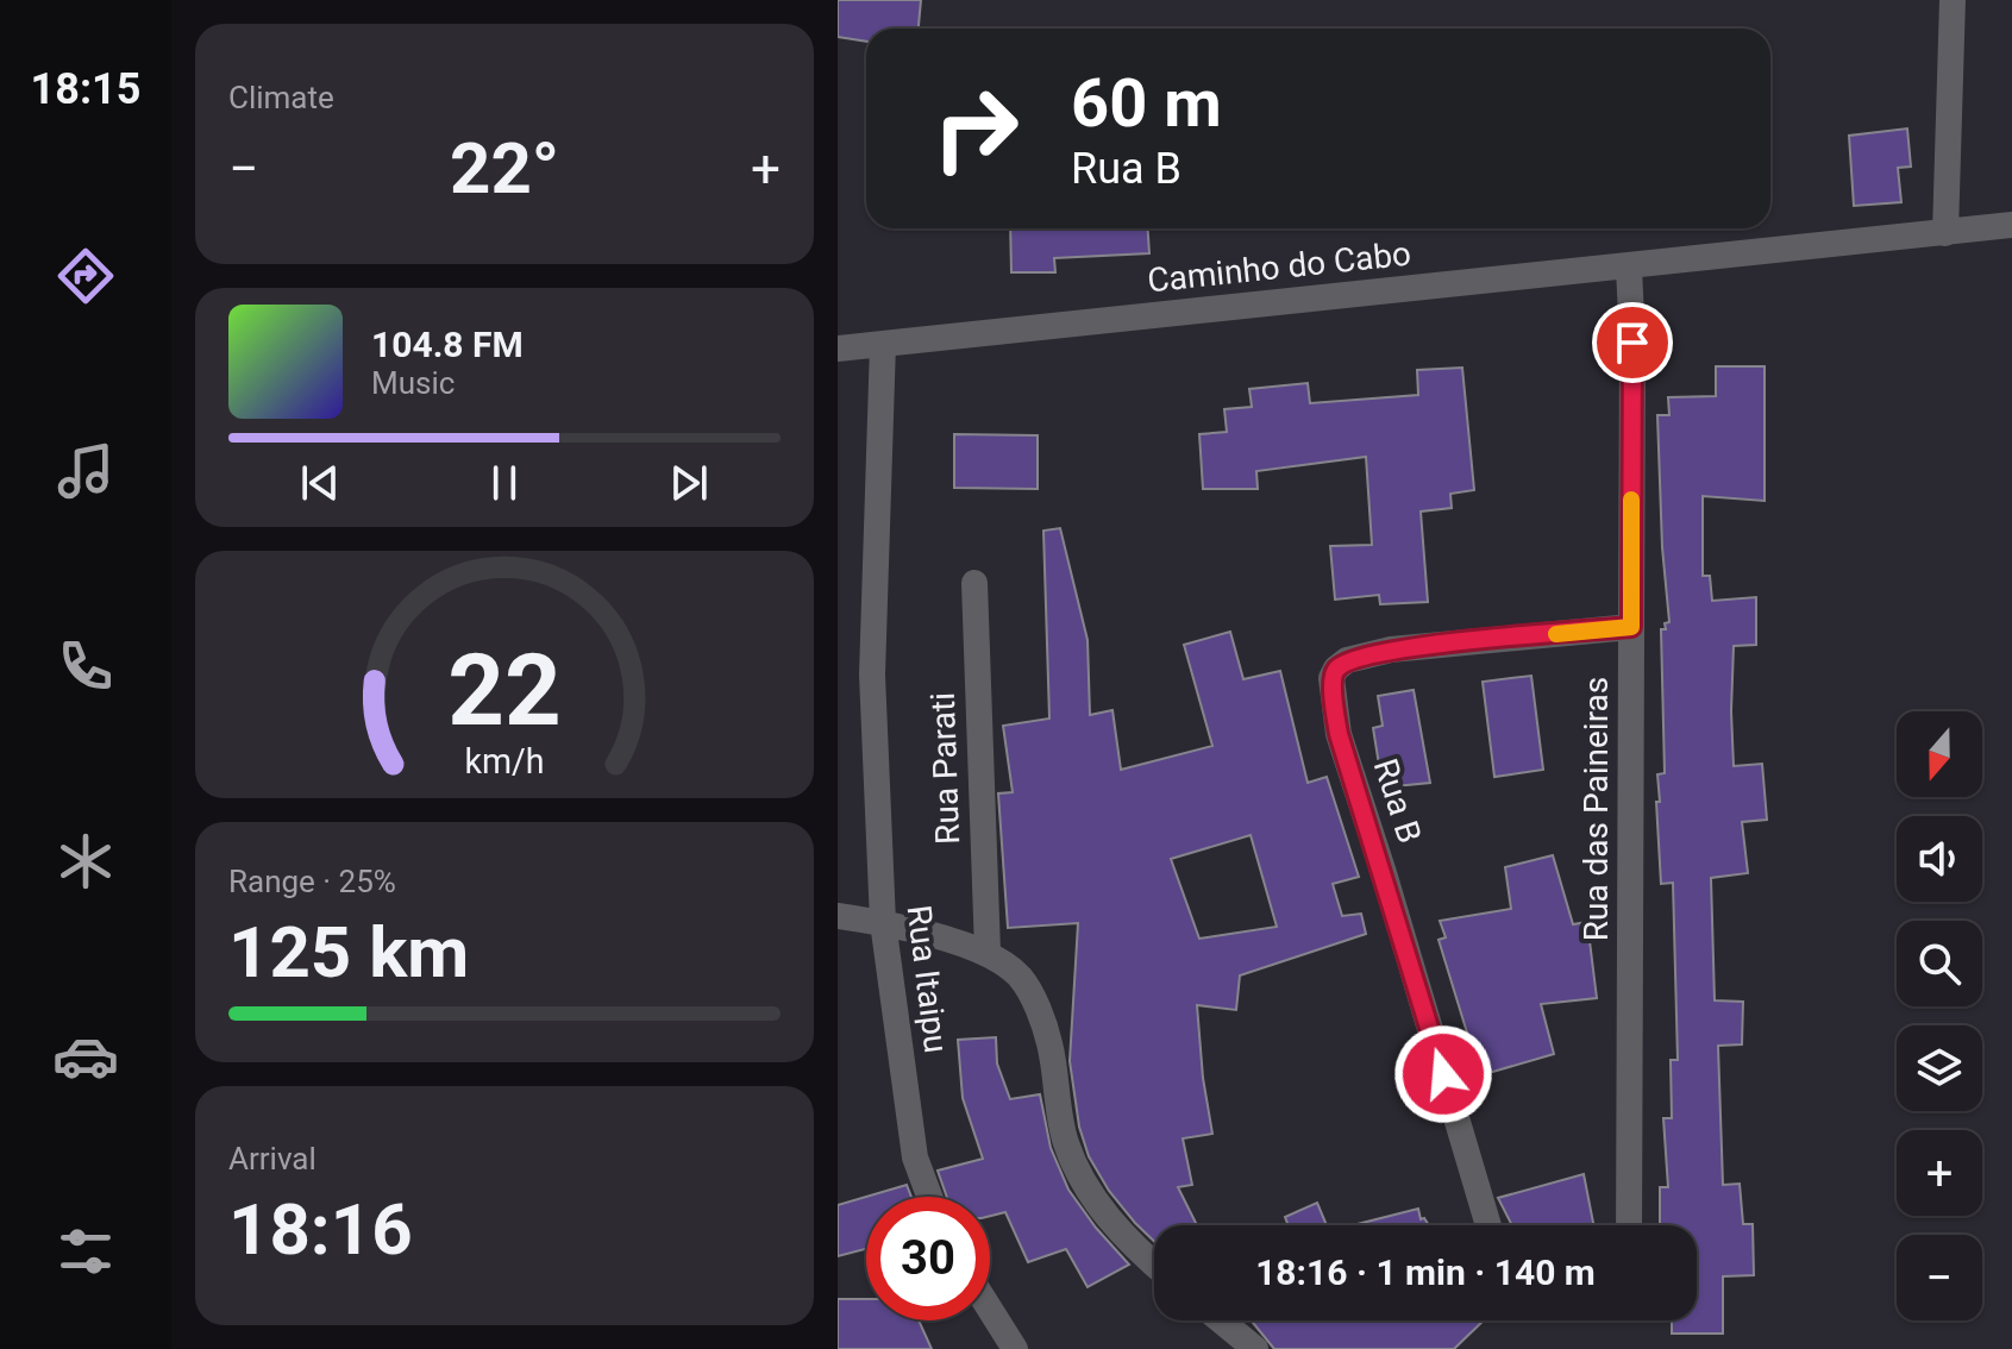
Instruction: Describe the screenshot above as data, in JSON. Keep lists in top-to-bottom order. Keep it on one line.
{"streets":{"street":["Caminho do Cabo","Rua Parati","Rua B","Rua das Paineiras","Rua Itaipu"]},"crossings":[["Caminho do Cabo","Rua das Paineiras"],["Caminho do Cabo","Rua Itaipu"],["Rua B","Rua das Paineiras"]],"north":"bottom","page":{"tabs":"18:15","tile":["Climate",["Range · 25%","125 km"],["Arrival","18:16"]],"turn":["60 m","Rua B"],"heat":["−","22°","+"],"song":["104.8 FM","Music"],"map_buttons":["+","−"],"limit":"30","trip":"18:16 · 1 min · 140 m","gauge":["22","km/h"]}}
